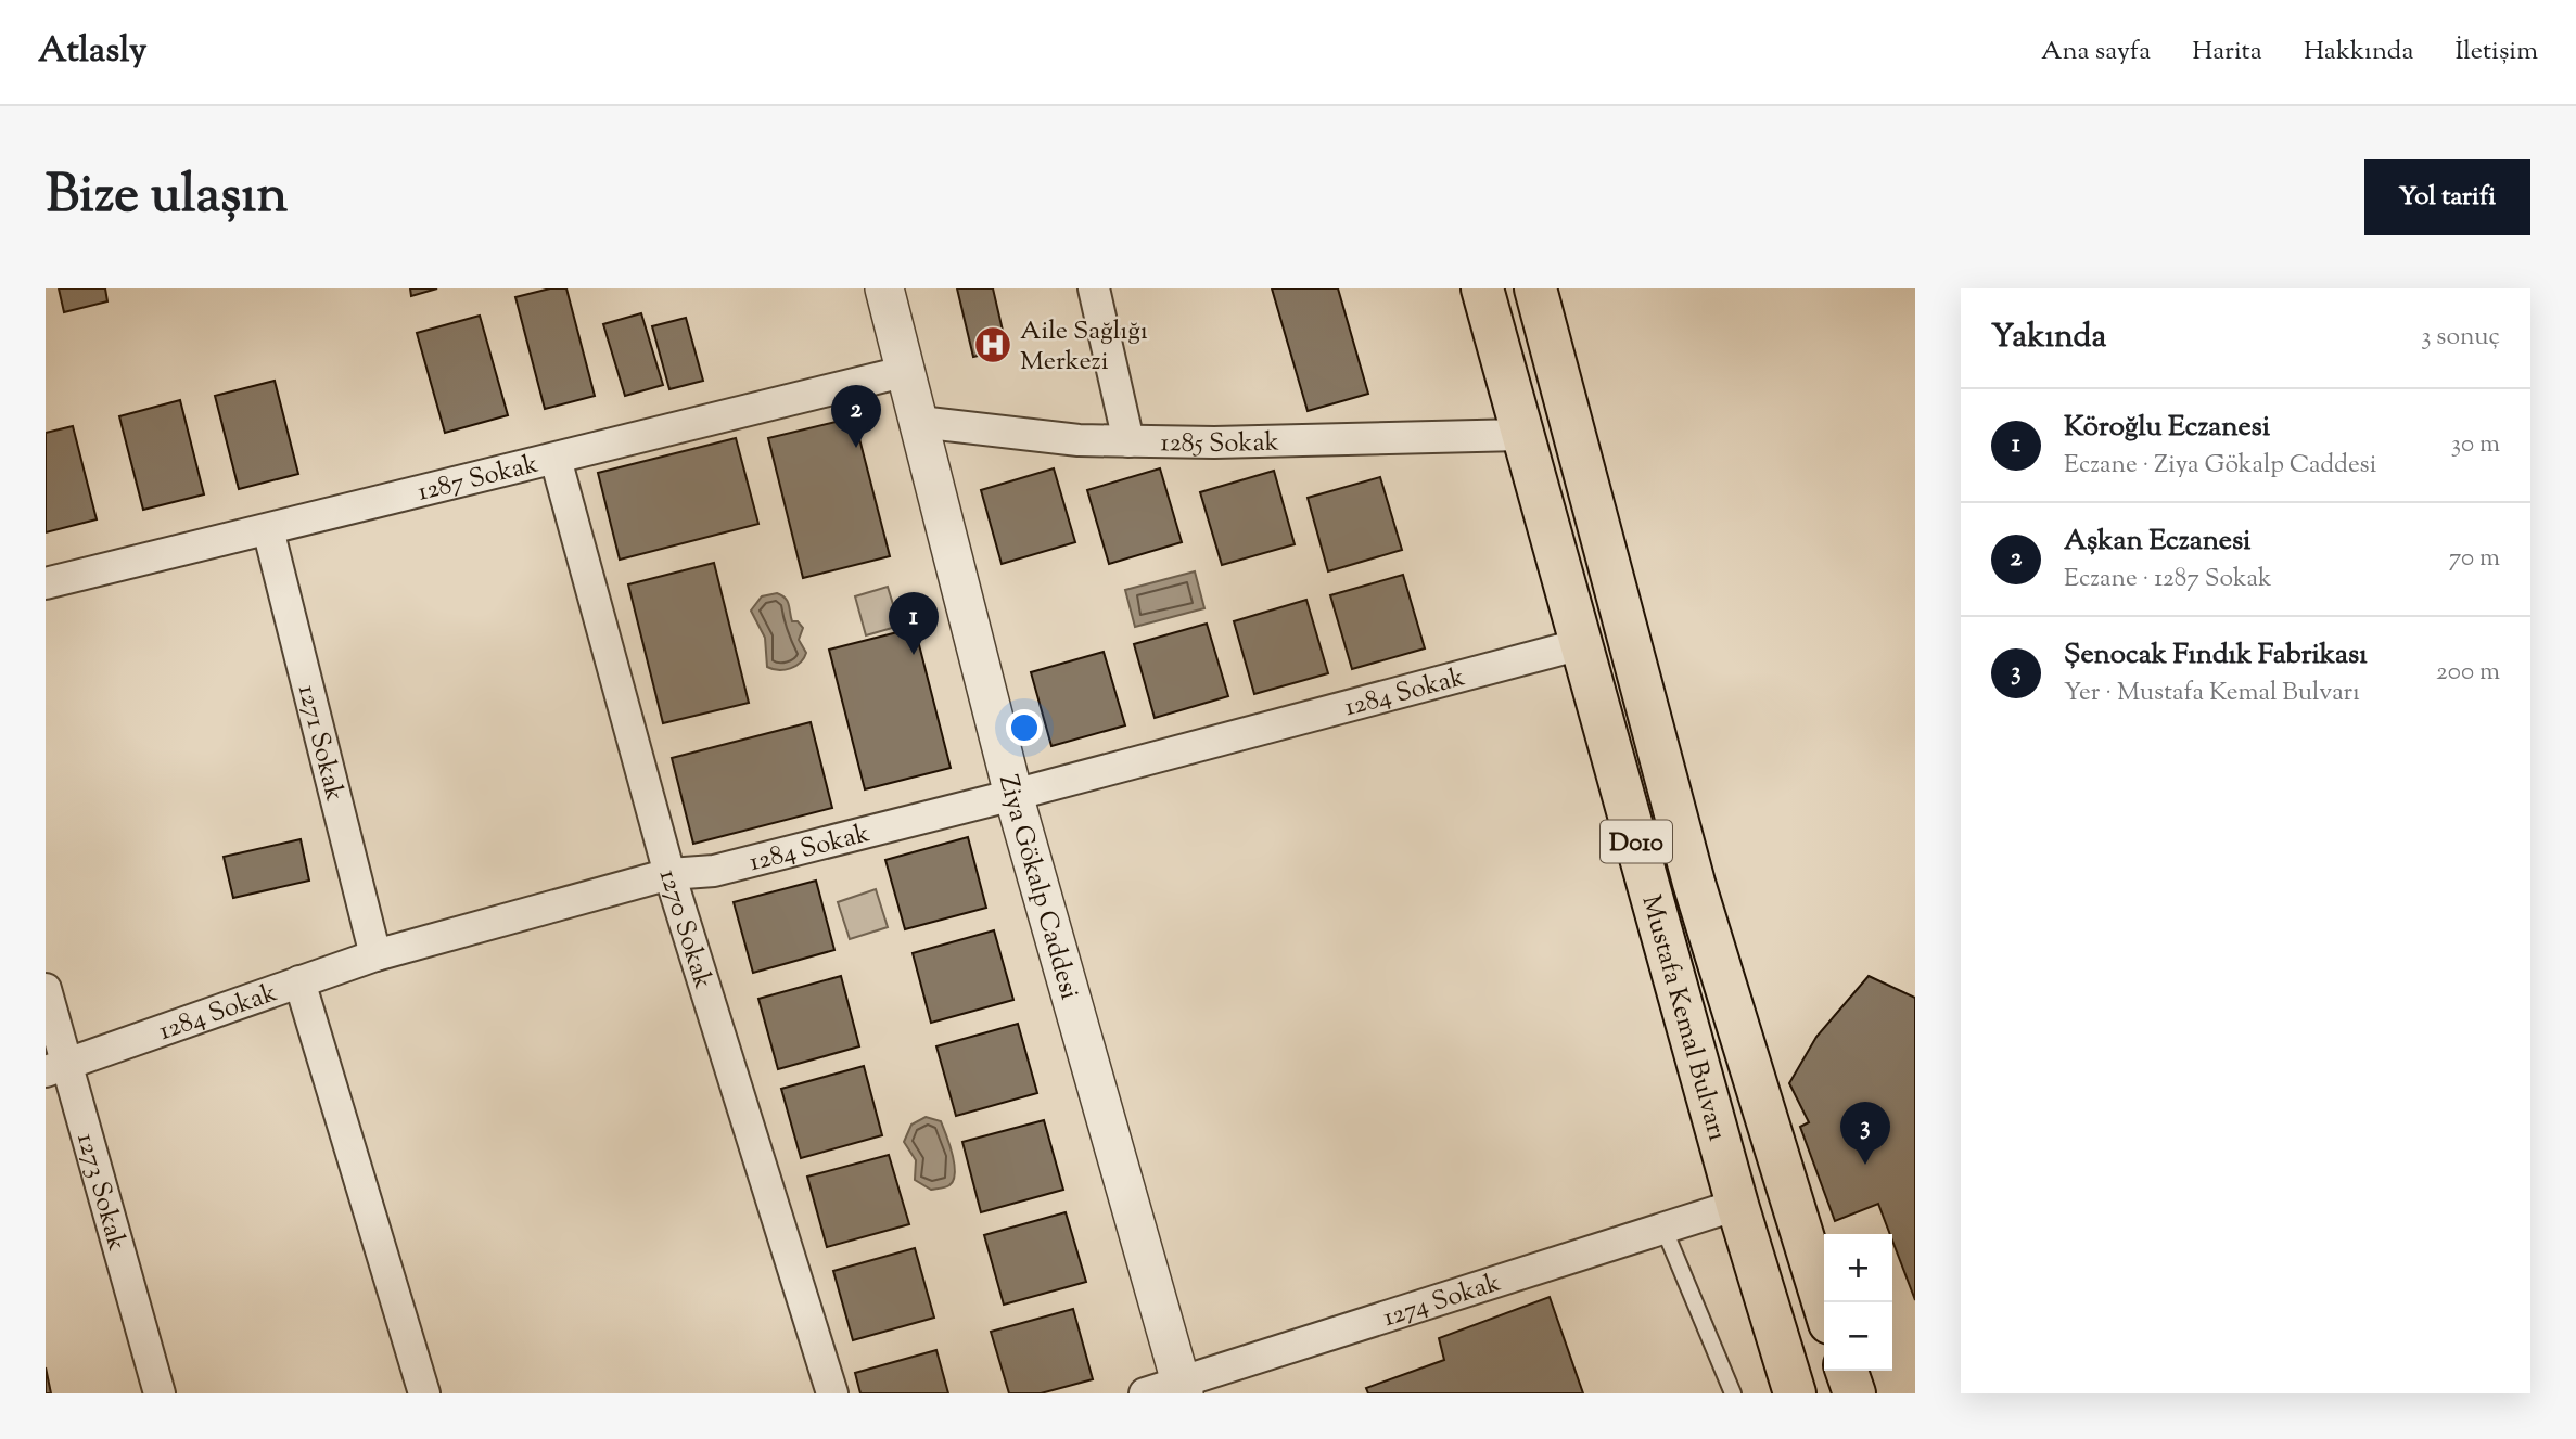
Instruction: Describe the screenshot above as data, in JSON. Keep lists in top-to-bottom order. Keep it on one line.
{"streets":{"highway":["D010","Mustafa Kemal Bulvarı"],"street":["1285 Sokak","1287 Sokak","1284 Sokak","1271 Sokak","Ziya Gökalp Caddesi","1270 Sokak","1273 Sokak","1274 Sokak"]},"crossings":[["1285 Sokak","Ziya Gökalp Caddesi"],["1285 Sokak","Mustafa Kemal Bulvarı"],["1287 Sokak","1271 Sokak"],["1287 Sokak","Ziya Gökalp Caddesi"],["1287 Sokak","1270 Sokak"],["1284 Sokak","1271 Sokak"],["1284 Sokak","Ziya Gökalp Caddesi"],["1284 Sokak","1270 Sokak"],["1284 Sokak","Mustafa Kemal Bulvarı"],["1284 Sokak","1273 Sokak"],["Ziya Gökalp Caddesi","1274 Sokak"],["Mustafa Kemal Bulvarı","1274 Sokak"]],"places":{"hospital":["Aile Sağlığı Merkezi"]},"page":{"header":"Atlasly","nav":["Ana sayfa","Harita","Hakkında","İletişim"],"title":"Bize ulaşın","buttons":"Yol tarifi","heading":["Yakında","3 sonuç"],"pins":["2","1","3"],"list":[{"mark":"1","name":"Köroğlu Eczanesi","note":"Eczane · Ziya Gökalp Caddesi","value":"30 m"},{"mark":"2","name":"Aşkan Eczanesi","note":"Eczane · 1287 Sokak","value":"70 m"},{"mark":"3","name":"Şenocak Fındık Fabrikası","note":"Yer · Mustafa Kemal Bulvarı","value":"200 m"}],"map_buttons":["+","−"]}}
